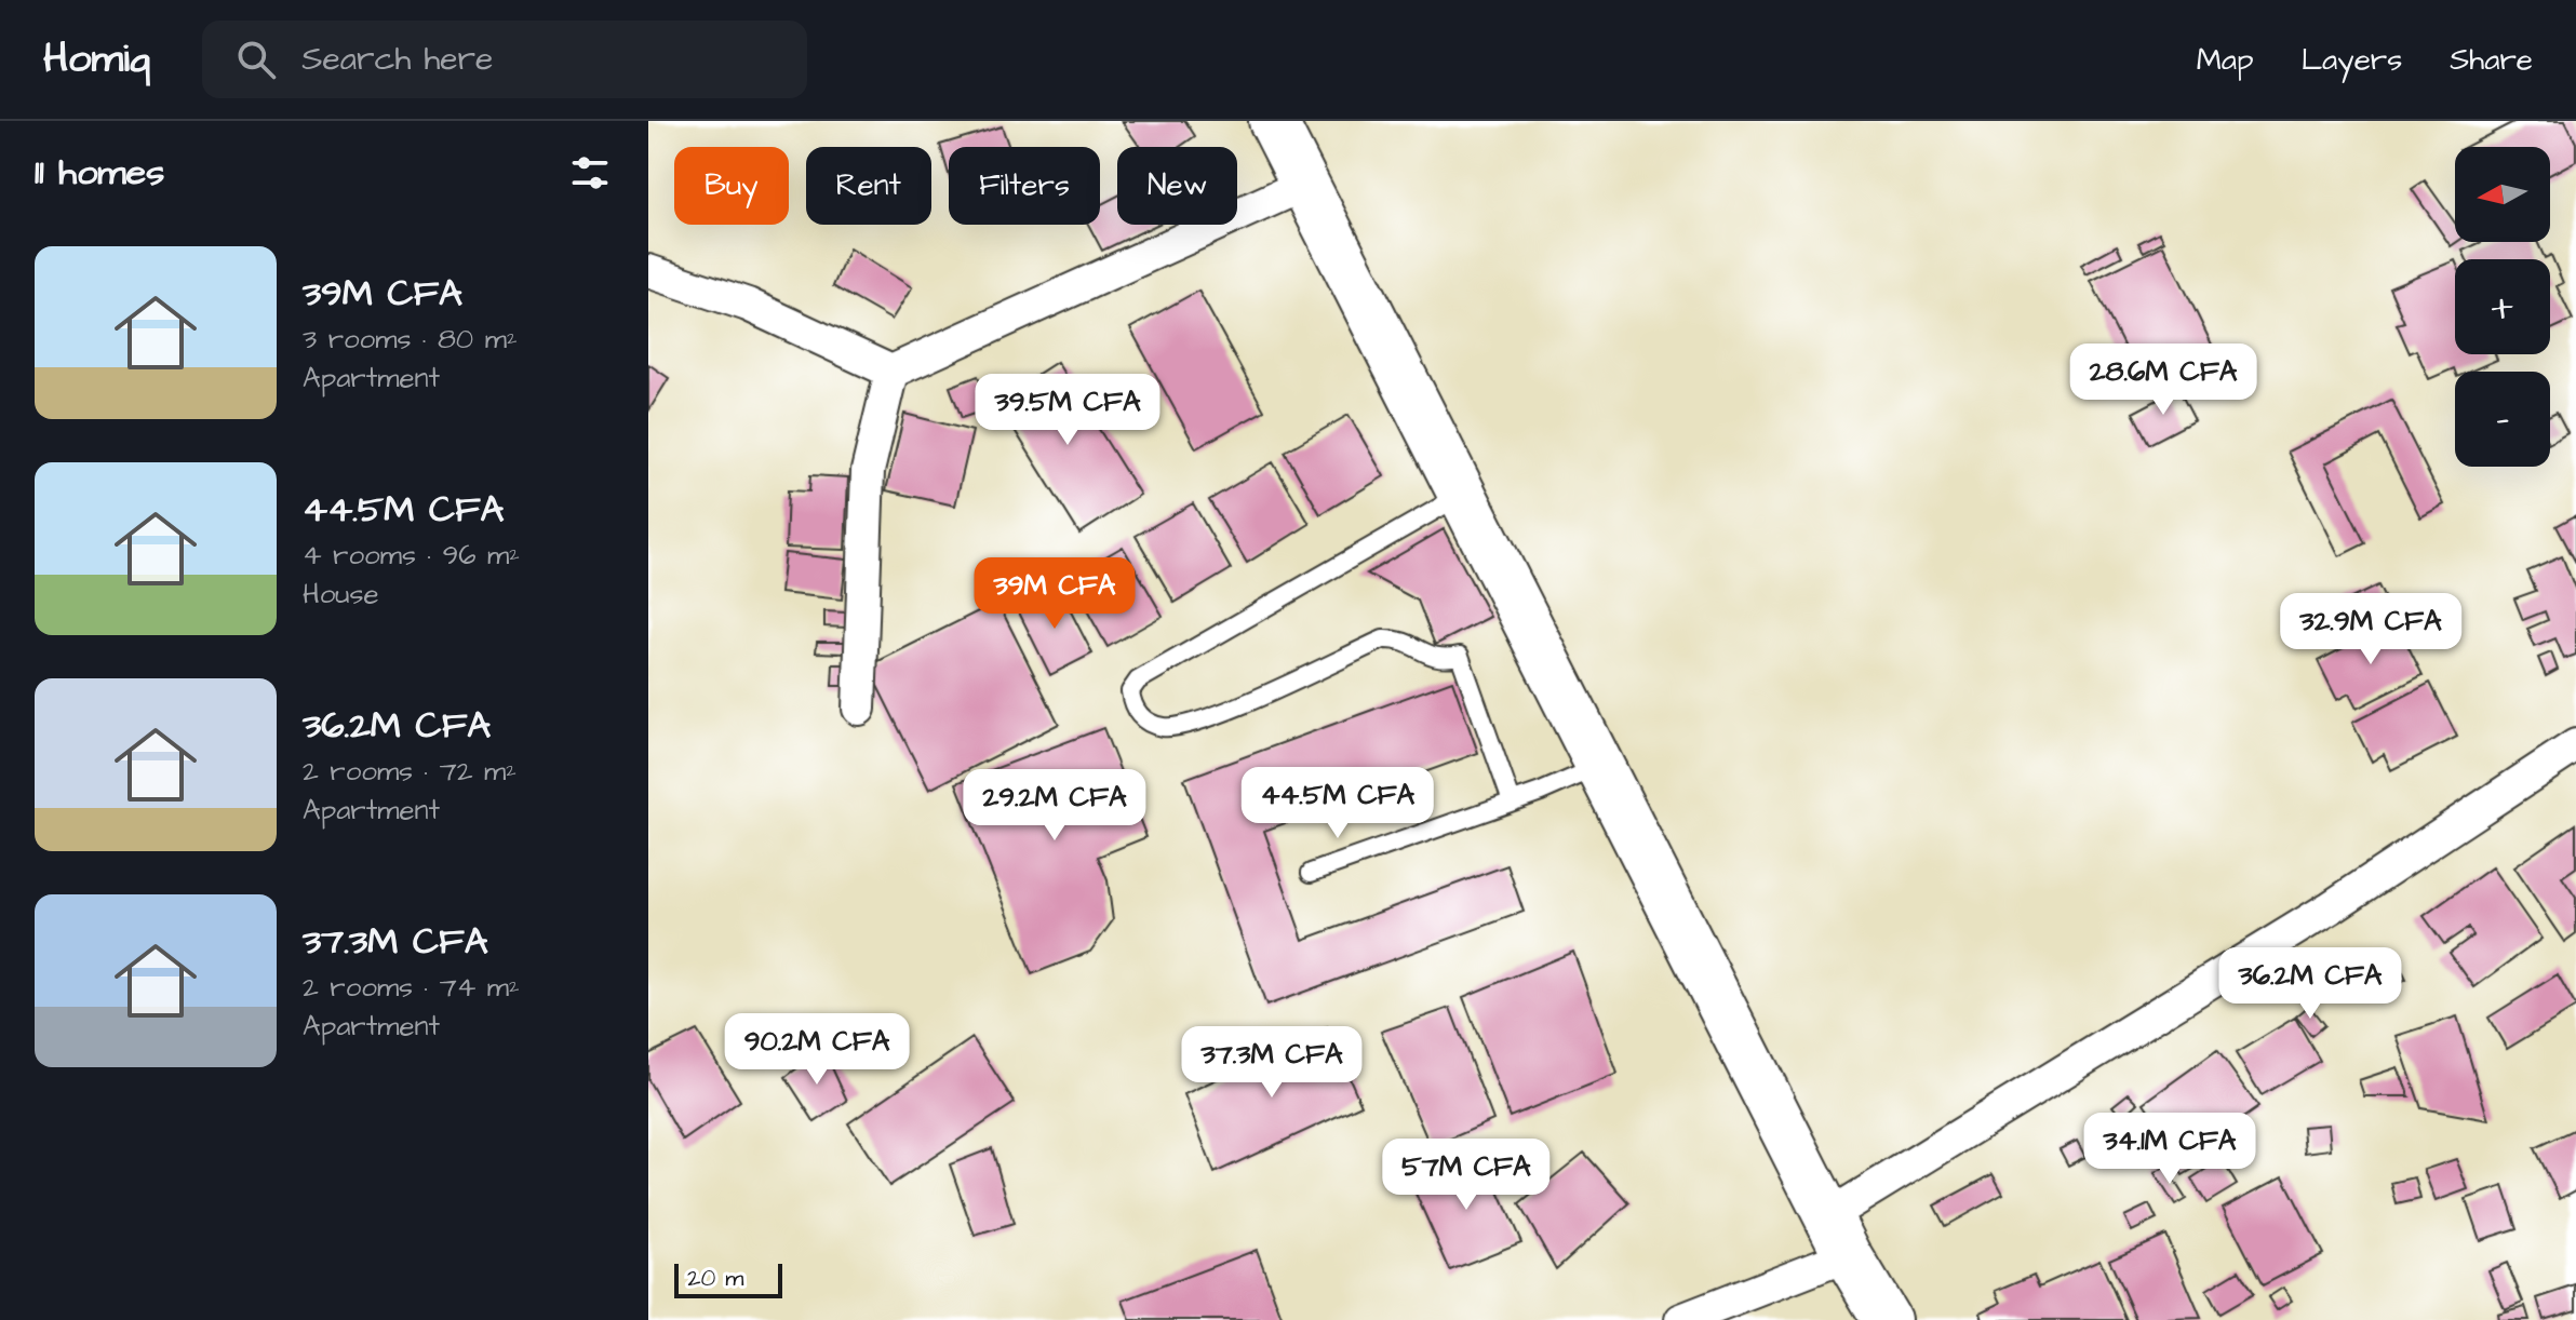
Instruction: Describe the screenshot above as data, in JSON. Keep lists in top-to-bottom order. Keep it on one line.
{"scale_bar":"20 m","north":"left","page":{"header":"Homiq","search":"Search here","nav":["Map","Layers","Share"],"heading":"11 homes","map_buttons":["+","−"],"chip":["Buy","Rent","Filters","New"],"list":[{"name":"39M CFA","note":"3 rooms · 80 m² · Apartment"},{"name":"44.5M CFA","note":"4 rooms · 96 m² · House"},{"name":"36.2M CFA","note":"2 rooms · 72 m² · Apartment"},{"name":"37.3M CFA","note":"2 rooms · 74 m² · Apartment"}],"price":["28.6M CFA","39.5M CFA","39M CFA","32.9M CFA","44.5M CFA","29.2M CFA","36.2M CFA","90.2M CFA","37.3M CFA","34.1M CFA","57M CFA"],"scale":"20 m"}}
